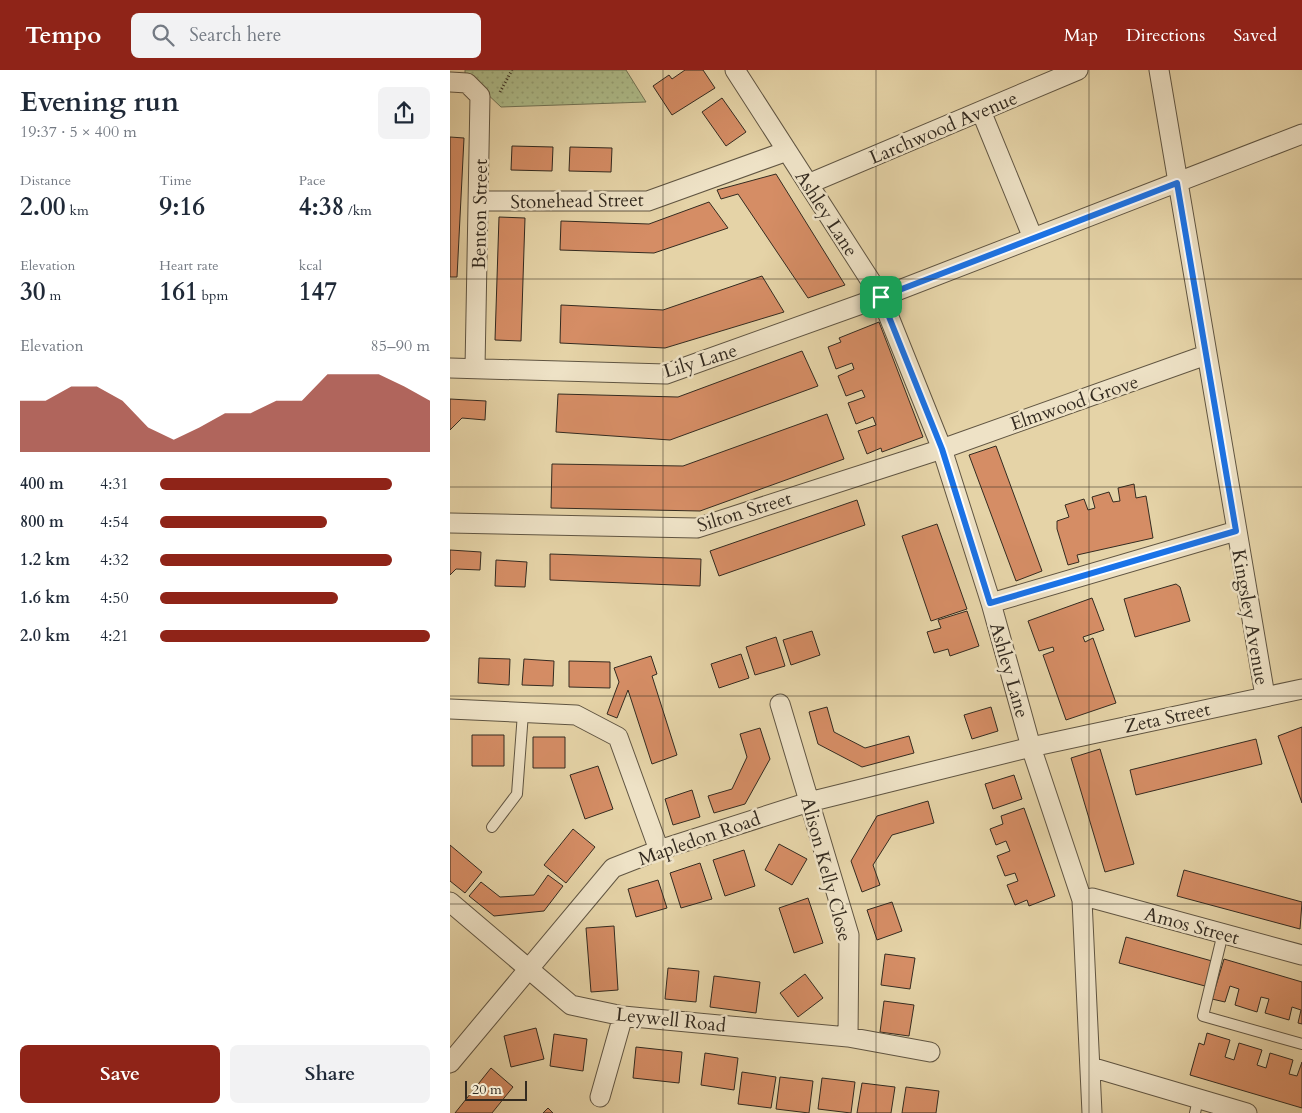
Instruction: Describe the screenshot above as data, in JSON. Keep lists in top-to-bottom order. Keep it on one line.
{"streets":{"street":["Larchwood Avenue","Stonehead Street","Ashley Lane","Benton Street","Lily Lane","Elmwood Grove","Silton Street","Kingsley Avenue","Zeta Street","Mapledon Road","Alison Kelly Close","Amos Street","Leywell Road"]},"crossings":[["Larchwood Avenue","Ashley Lane"],["Stonehead Street","Ashley Lane"],["Stonehead Street","Benton Street"],["Ashley Lane","Lily Lane"],["Ashley Lane","Elmwood Grove"],["Ashley Lane","Silton Street"],["Ashley Lane","Zeta Street"],["Ashley Lane","Mapledon Road"],["Ashley Lane","Amos Street"],["Benton Street","Lily Lane"],["Lily Lane","Kingsley Avenue"],["Elmwood Grove","Silton Street"],["Elmwood Grove","Kingsley Avenue"],["Kingsley Avenue","Zeta Street"],["Zeta Street","Mapledon Road"],["Mapledon Road","Alison Kelly Close"],["Mapledon Road","Leywell Road"],["Alison Kelly Close","Leywell Road"]],"scale_bar":"20 m","page":{"header":"Tempo","search":"Search here","nav":["Map","Directions","Saved"],"heading":["Evening run","19:37 · 5 × 400 m"],"stats":[["Distance","2.00 km"],["Time","9:16"],["Pace","4:38 /km"],["Elevation","30 m"],["Heart rate","161 bpm"],["kcal","147"]],"chart":["Elevation","85–90 m"],"list":[{"name":"400 m","note":"4:31"},{"name":"800 m","note":"4:54"},{"name":"1.2 km","note":"4:32"},{"name":"1.6 km","note":"4:50"},{"name":"2.0 km","note":"4:21"}],"buttons":["Save","Share"],"scale":"20 m"}}
